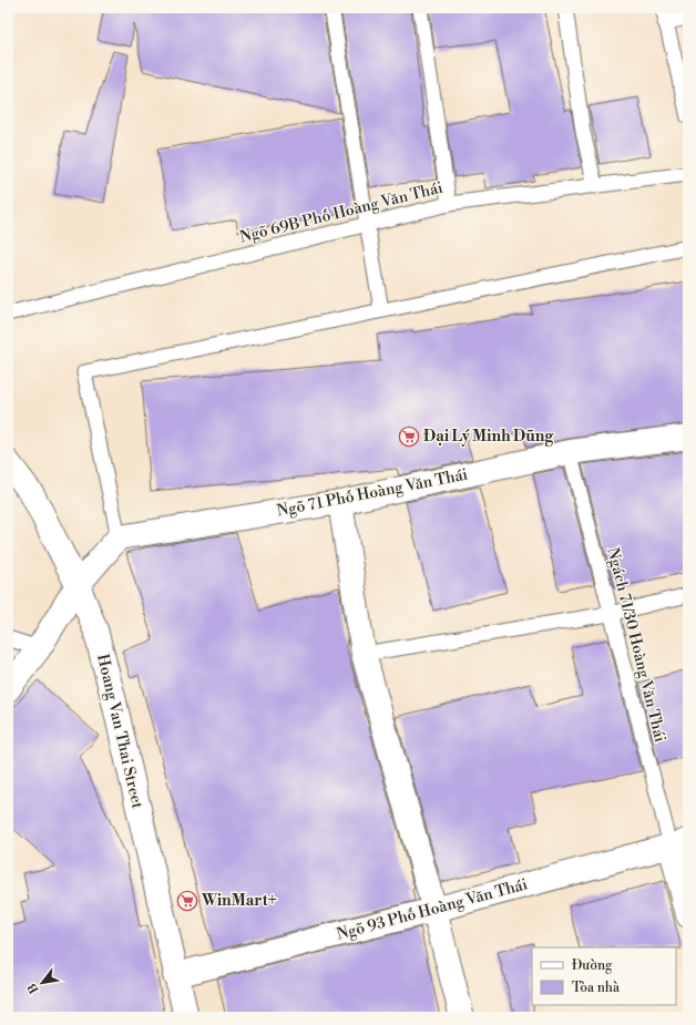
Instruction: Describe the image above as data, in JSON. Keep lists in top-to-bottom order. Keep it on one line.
{"streets":{"street":["Ngõ 71 Phố Hoàng Văn Thái","Hoang Van Thai Street","Ngõ 93 Phố Hoàng Văn Thái"],"lane":["Ngõ 69B Phố Hoàng Văn Thái","Ngách 71/30 Hoàng Văn Thái"]},"crossings":[["Ngõ 71 Phố Hoàng Văn Thái","Ngách 71/30 Hoàng Văn Thái"],["Ngách 71/30 Hoàng Văn Thái","Ngõ 93 Phố Hoàng Văn Thái"],["Hoang Van Thai Street","Ngõ 93 Phố Hoàng Văn Thái"]],"places":{"supermarket":["Đại Lý Minh Dũng","WinMart+"]},"legend":["Đường","Tòa nhà"],"north":"bottom left"}
